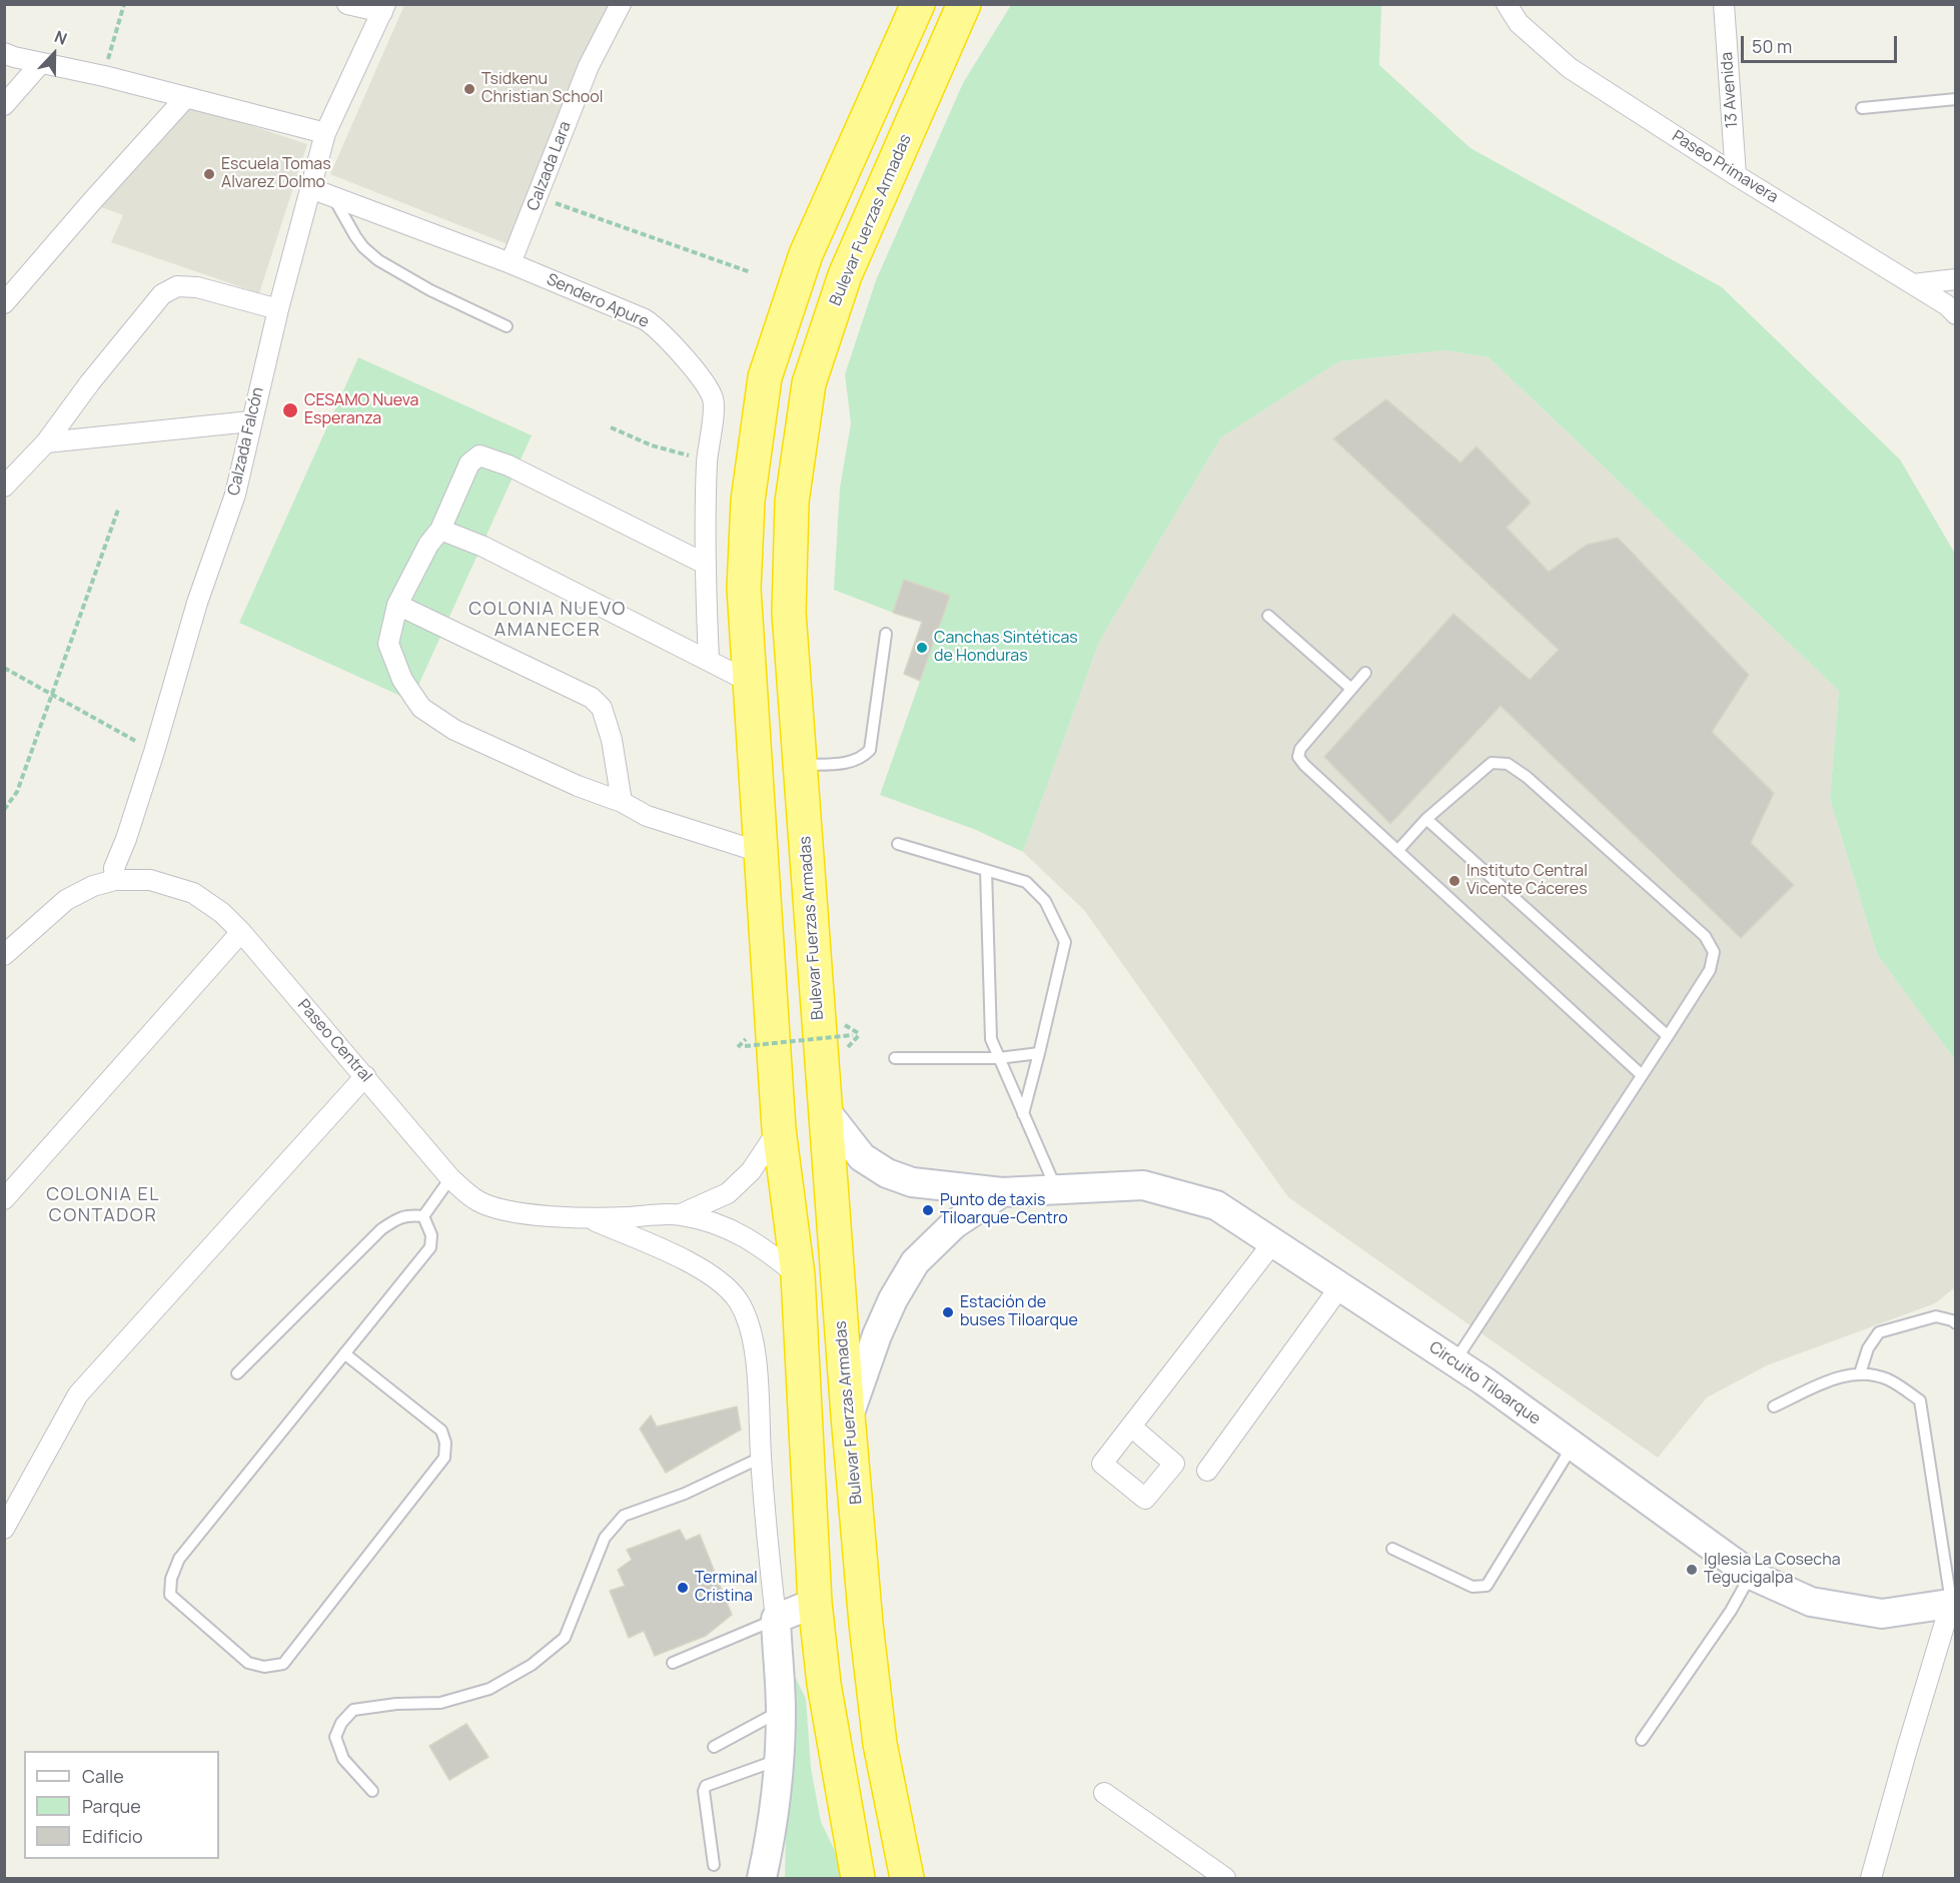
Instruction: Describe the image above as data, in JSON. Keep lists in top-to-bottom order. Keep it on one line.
{"streets":{"highway":["Bulevar Fuerzas Armadas"],"street":["13 Avenida","Calzada Lara","Paseo Primavera","Sendero Apure","Calzada Falcón","Paseo Central","Circuito Tiloarque"]},"crossings":[["13 Avenida","Paseo Primavera"],["Calzada Lara","Sendero Apure"],["Bulevar Fuerzas Armadas","Circuito Tiloarque"],["Sendero Apure","Calzada Falcón"],["Calzada Falcón","Paseo Central"]],"districts":["COLONIA NUEVO AMANECER","COLONIA EL CONTADOR"],"places":["Tsidkenu Christian School","Escuela Tomas Alvarez Dolmo","CESAMO Nueva Esperanza","Canchas Sintéticas de Honduras","Instituto Central Vicente Cáceres","Punto de taxis Tiloarque-Centro","Estación de buses Tiloarque","Iglesia La Cosecha Tegucigalpa","Terminal Cristina"],"legend":["Calle","Parque","Edificio"],"scale_bar":"50 m","north":"top"}
